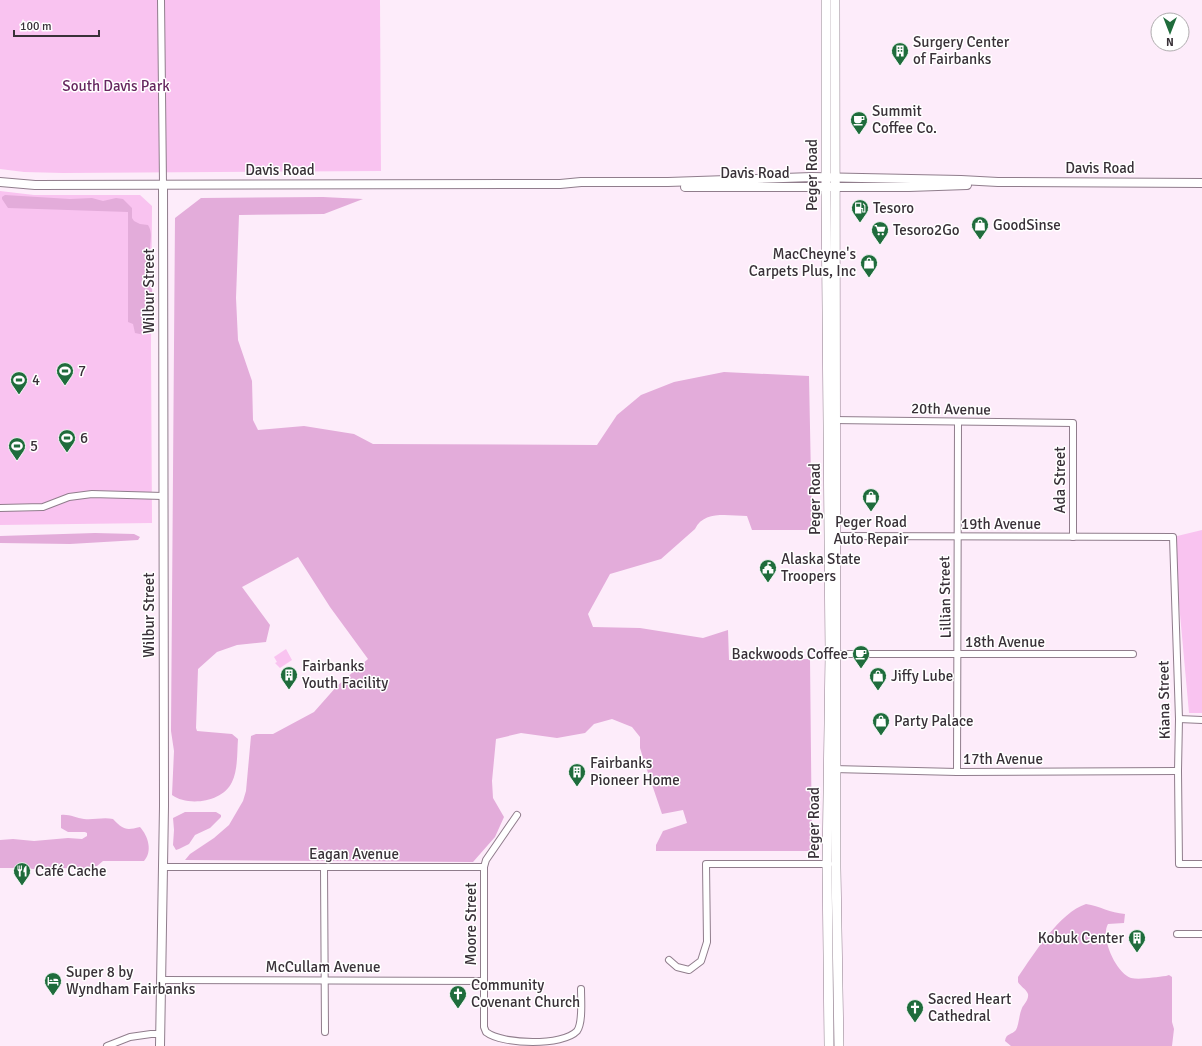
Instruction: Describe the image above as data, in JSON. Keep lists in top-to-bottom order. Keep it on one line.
{"streets":{"main road":["Peger Road"],"street":["Davis Road","Wilbur Street","20th Avenue","Ada Street","19th Avenue","Lillian Street","18th Avenue","Kiana Street","17th Avenue","Eagan Avenue","Moore Street","McCullam Avenue"]},"crossings":[["Davis Road","Peger Road"],["Davis Road","Wilbur Street"],["Peger Road","20th Avenue"],["Peger Road","19th Avenue"],["Peger Road","18th Avenue"],["Peger Road","17th Avenue"],["Wilbur Street","Eagan Avenue"],["Wilbur Street","McCullam Avenue"],["20th Avenue","Ada Street"],["20th Avenue","Lillian Street"],["Ada Street","19th Avenue"],["19th Avenue","Lillian Street"],["19th Avenue","Kiana Street"],["Lillian Street","18th Avenue"],["Lillian Street","17th Avenue"],["Kiana Street","17th Avenue"],["Eagan Avenue","Moore Street"],["Moore Street","McCullam Avenue"]],"parks":["South Davis Park"],"places":{"building":["Surgery Center of Fairbanks","Fairbanks Youth Facility","Fairbanks Pioneer Home","Kobuk Center"],"cafe":["Summit Coffee Co.","Backwoods Coffee"],"fuel station":["Tesoro"],"shop":["GoodSinse","MacCheyne's Carpets Plus, Inc","Peger Road Auto Repair","Jiffy Lube","Party Palace"],"supermarket":["Tesoro2Go"],"sports":["7","4","6","5"],"public building":["Alaska State Troopers"],"restaurant":["Café Cache"],"hotel":["Super 8 by Wyndham Fairbanks"],"church":["Community Covenant Church","Sacred Heart Cathedral"]},"scale_bar":"100 m","north":"bottom"}
